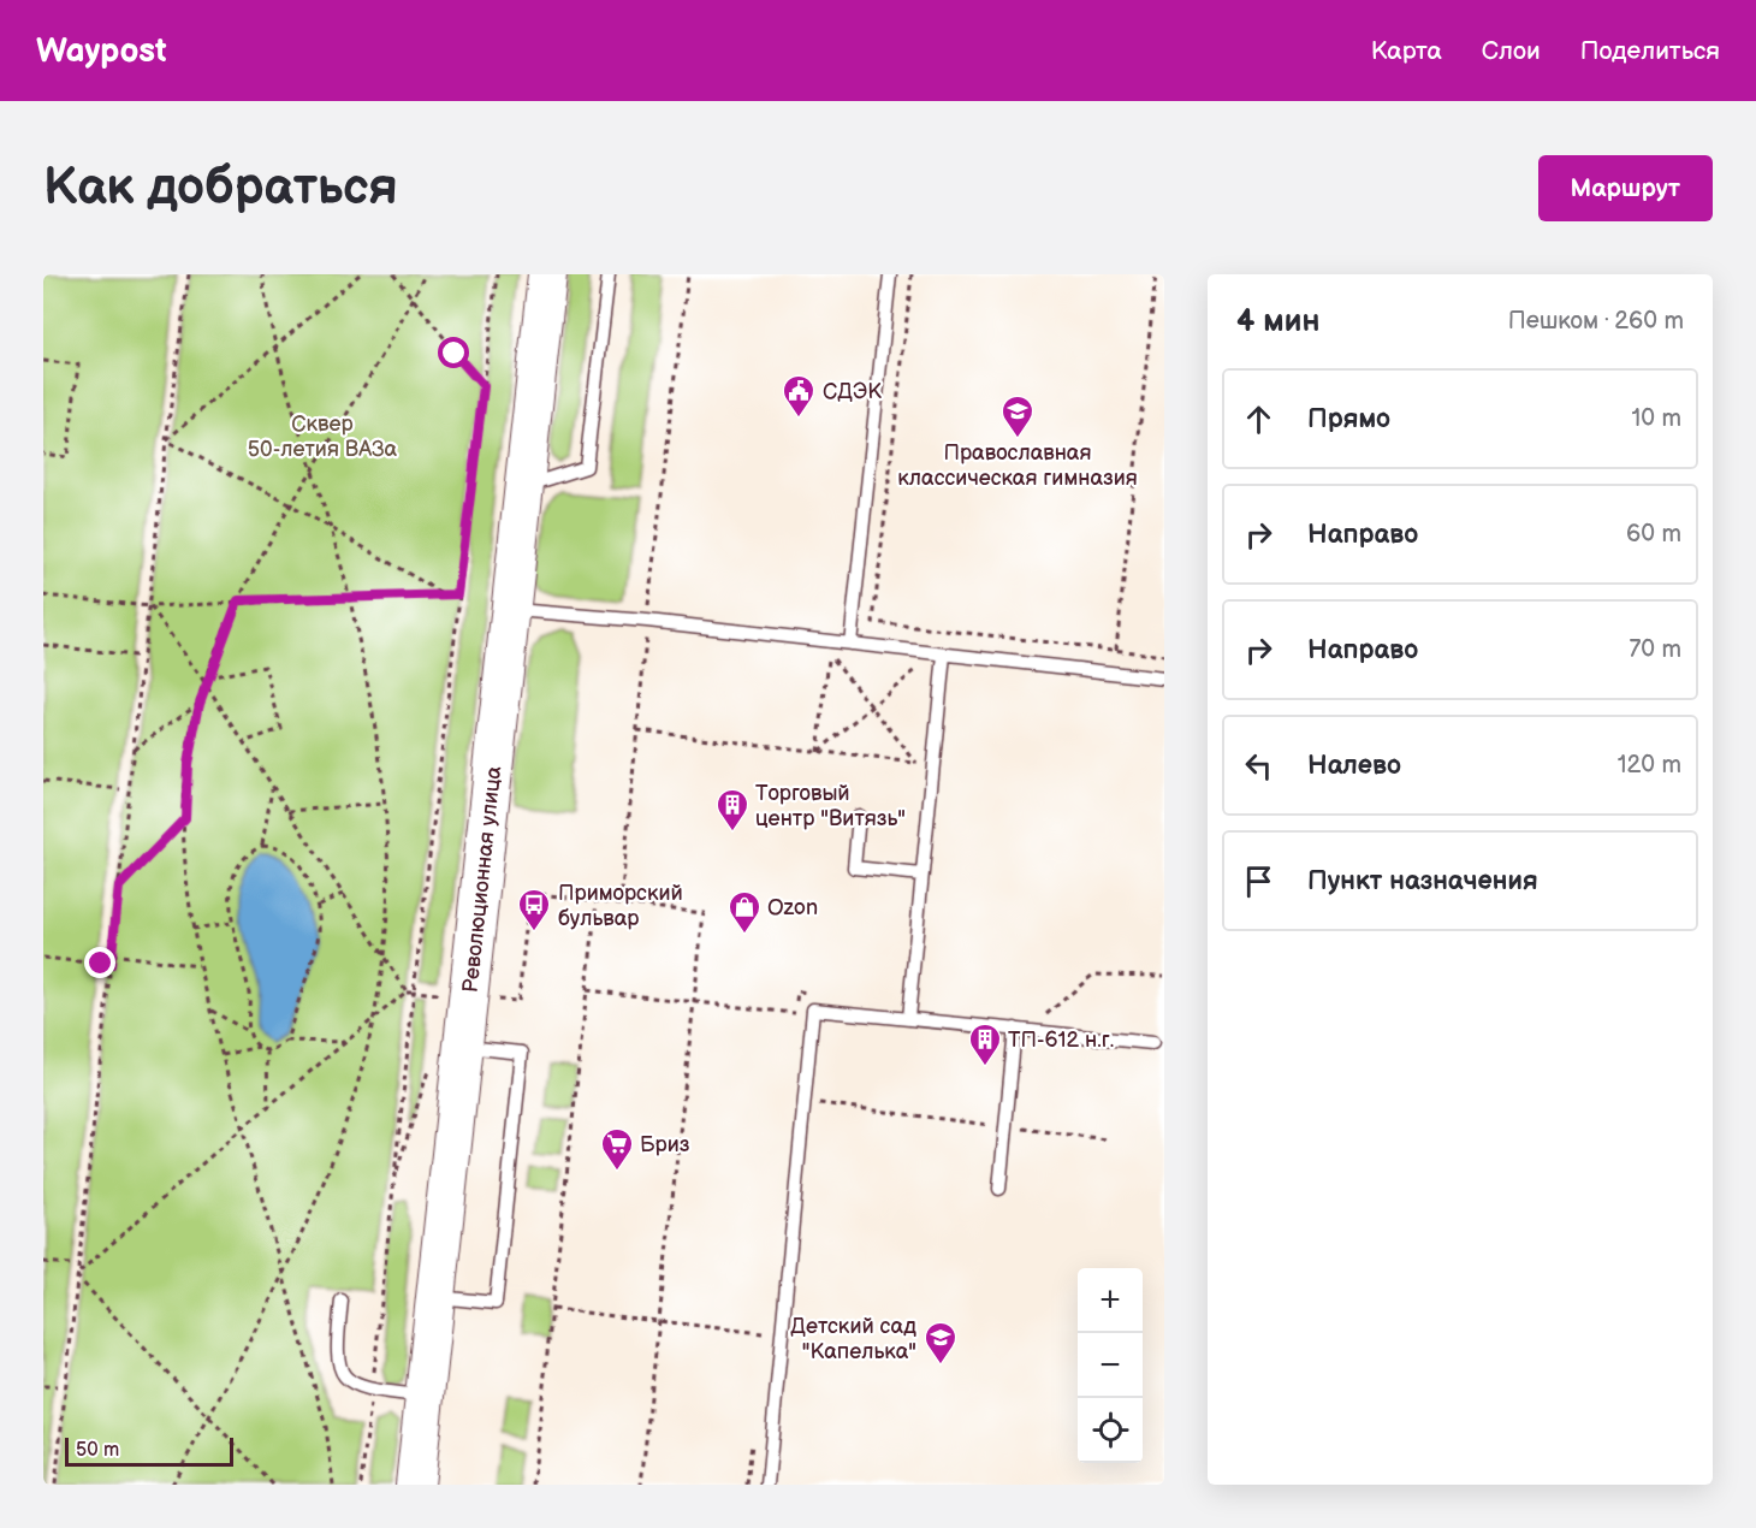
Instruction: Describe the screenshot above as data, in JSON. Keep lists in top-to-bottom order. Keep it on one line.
{"streets":{"main road":["Революционная улица"]},"parks":["Сквер 50-летия ВАЗа"],"places":{"public building":["СДЭК"],"school or university":["Православная классическая гимназия","Детский сад \"Капелька\""],"building":["Торговый центр \"Витязь\"","ТП-612 н.г."],"bus stop":["Приморский бульвар"],"shop":["Ozon"],"supermarket":["Бриз"]},"scale_bar":"50 m","page":{"header":"Waypost","nav":["Карта","Слои","Поделиться"],"buttons":"Маршрут","title":"Как добраться","heading":["4 мин","Пешком · 260 m"],"list":[["Прямо","10 m"],["Направо","60 m"],["Направо","70 m"],["Налево","120 m"],"Пункт назначения"],"map_buttons":["+","−"],"scale":"50 m"}}
